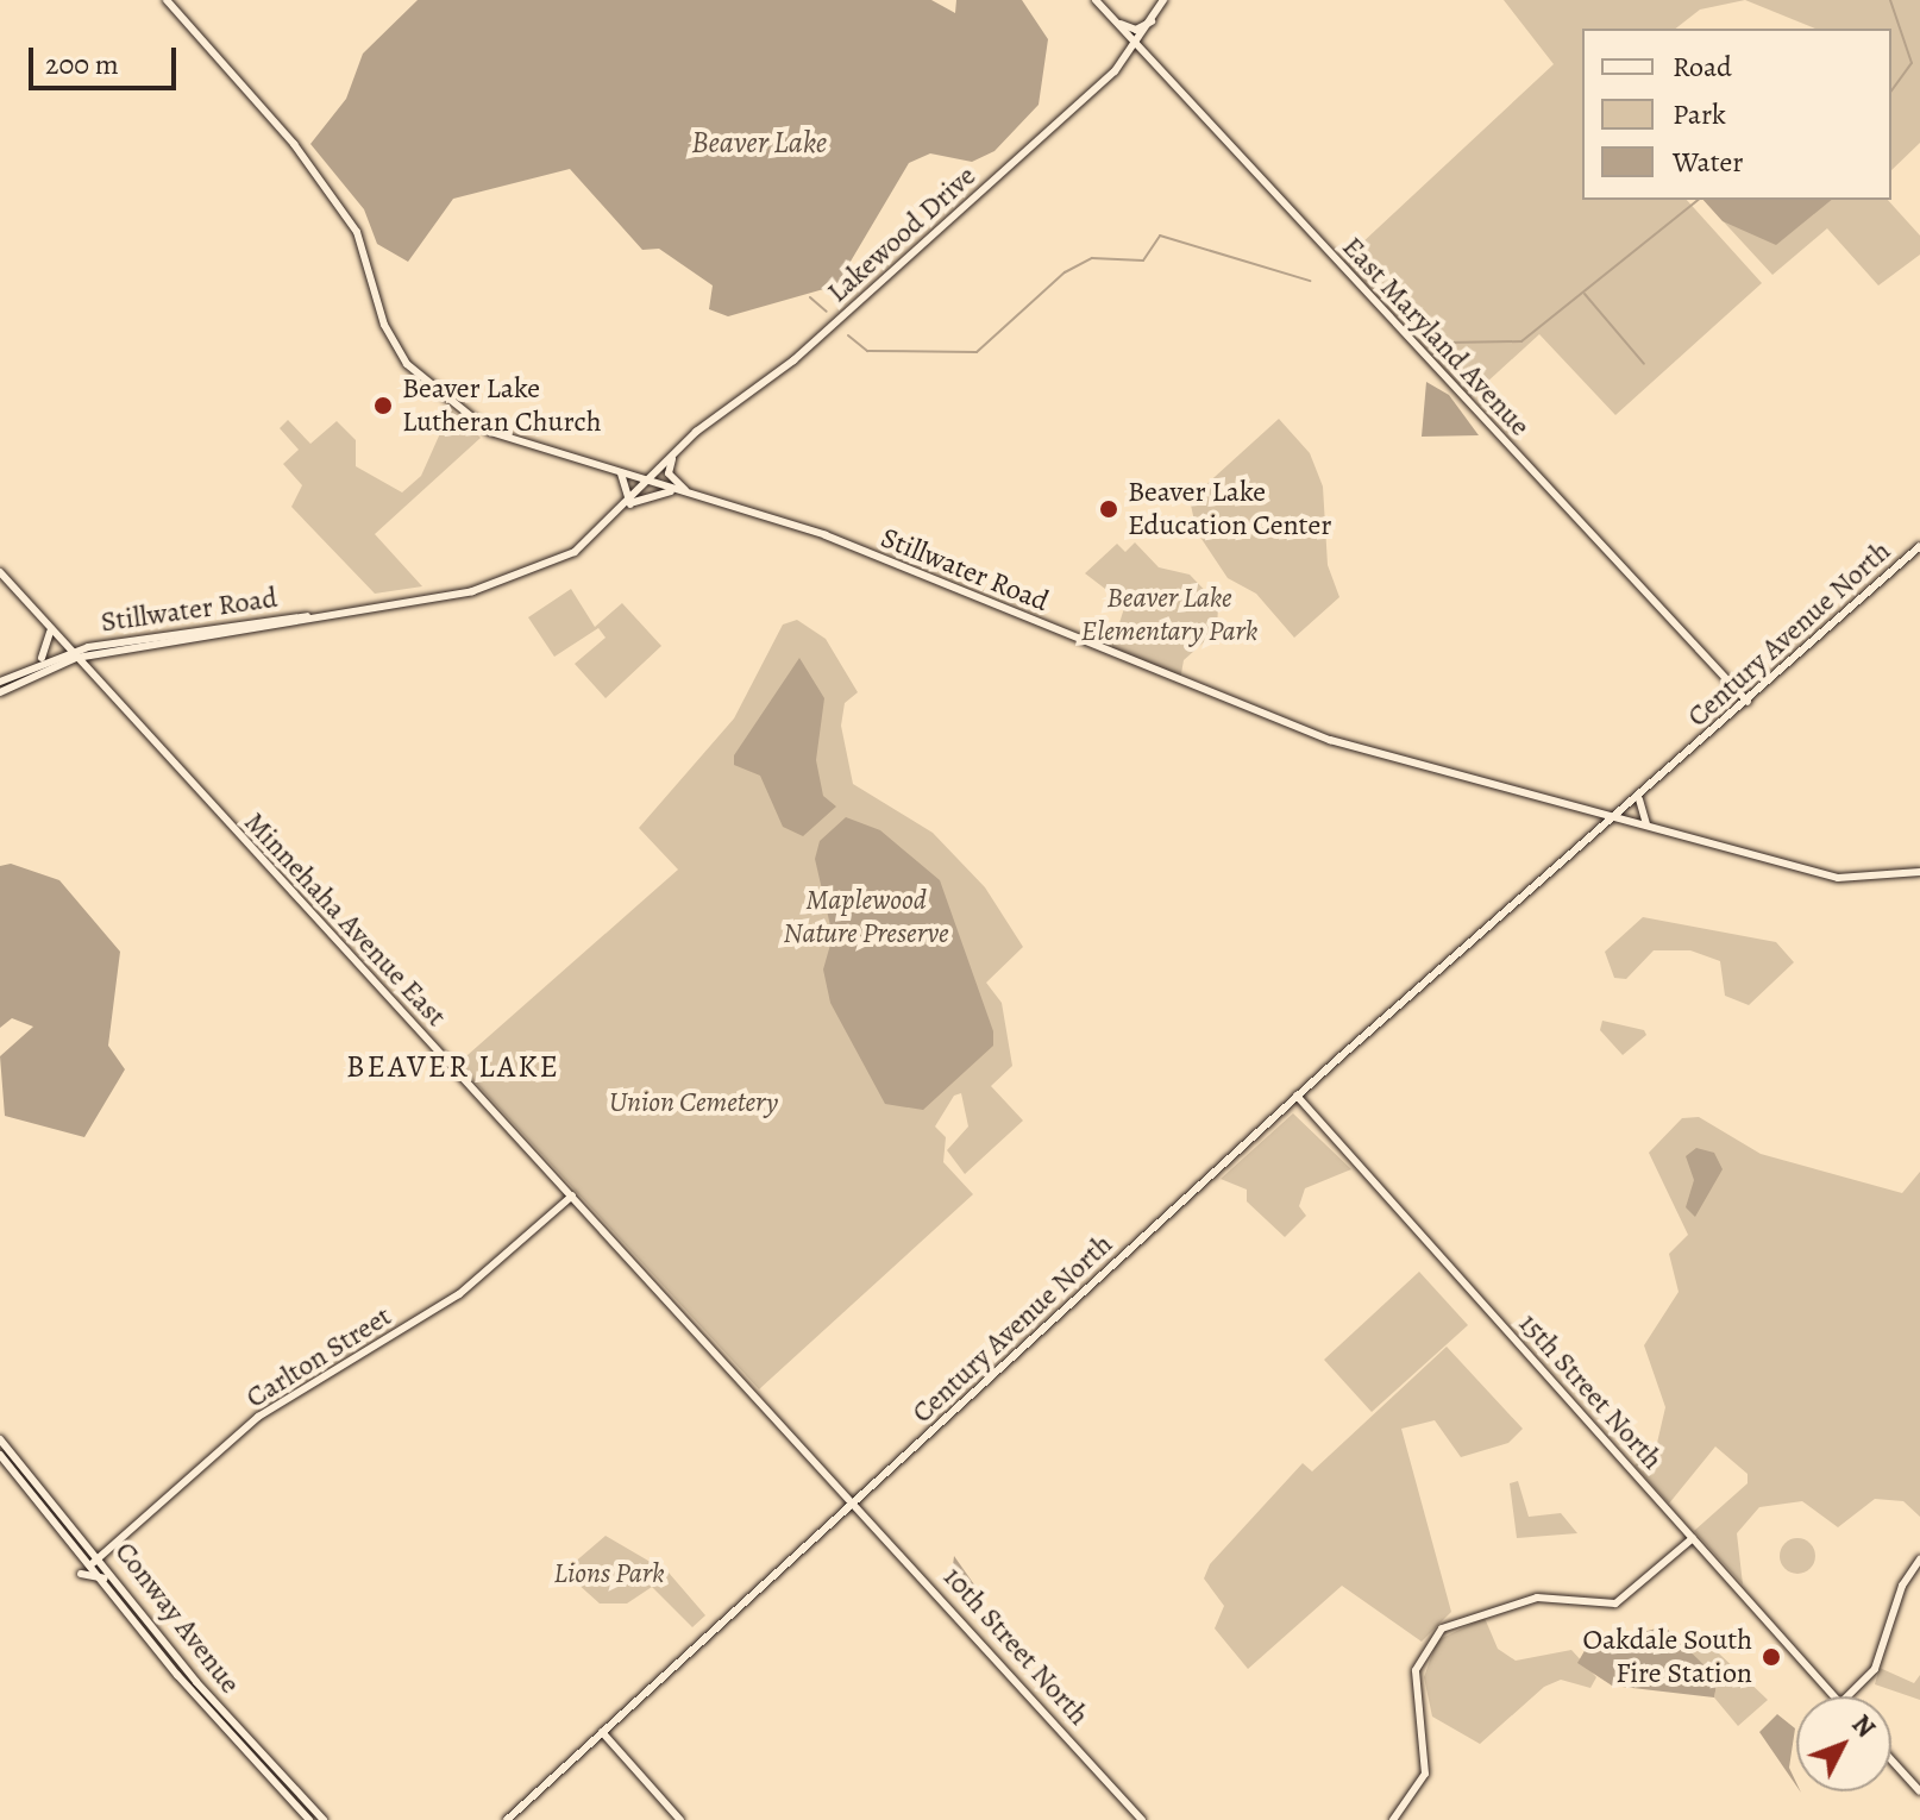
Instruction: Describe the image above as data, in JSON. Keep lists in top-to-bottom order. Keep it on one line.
{"streets":{"street":["Lakewood Drive","East Maryland Avenue","Stillwater Road","Century Avenue North","Minnehaha Avenue East","Carlton Street","15th Street North","Conway Avenue","10th Street North"]},"crossings":[["Lakewood Drive","East Maryland Avenue"],["Lakewood Drive","Stillwater Road"],["East Maryland Avenue","Century Avenue North"],["Stillwater Road","Century Avenue North"],["Stillwater Road","Minnehaha Avenue East"],["Century Avenue North","Minnehaha Avenue East"],["Century Avenue North","15th Street North"],["Century Avenue North","10th Street North"],["Minnehaha Avenue East","Carlton Street"],["Minnehaha Avenue East","10th Street North"],["Carlton Street","Conway Avenue"]],"districts":["BEAVER LAKE"],"water":["Beaver Lake"],"parks":["Beaver Lake Elementary Park","Maplewood Nature Preserve","Union Cemetery","Lions Park"],"places":["Beaver Lake Lutheran Church","Beaver Lake Education Center","Oakdale South Fire Station"],"legend":["Road","Park","Water"],"scale_bar":"200 m","north":"top right"}
